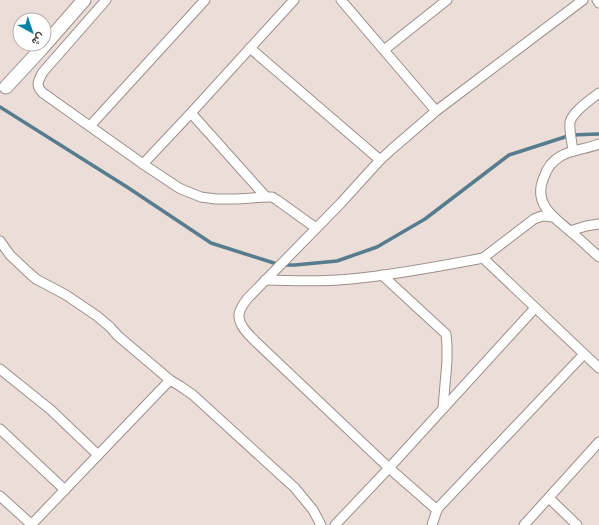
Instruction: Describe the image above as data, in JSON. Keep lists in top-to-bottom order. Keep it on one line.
{"north":"bottom right"}
